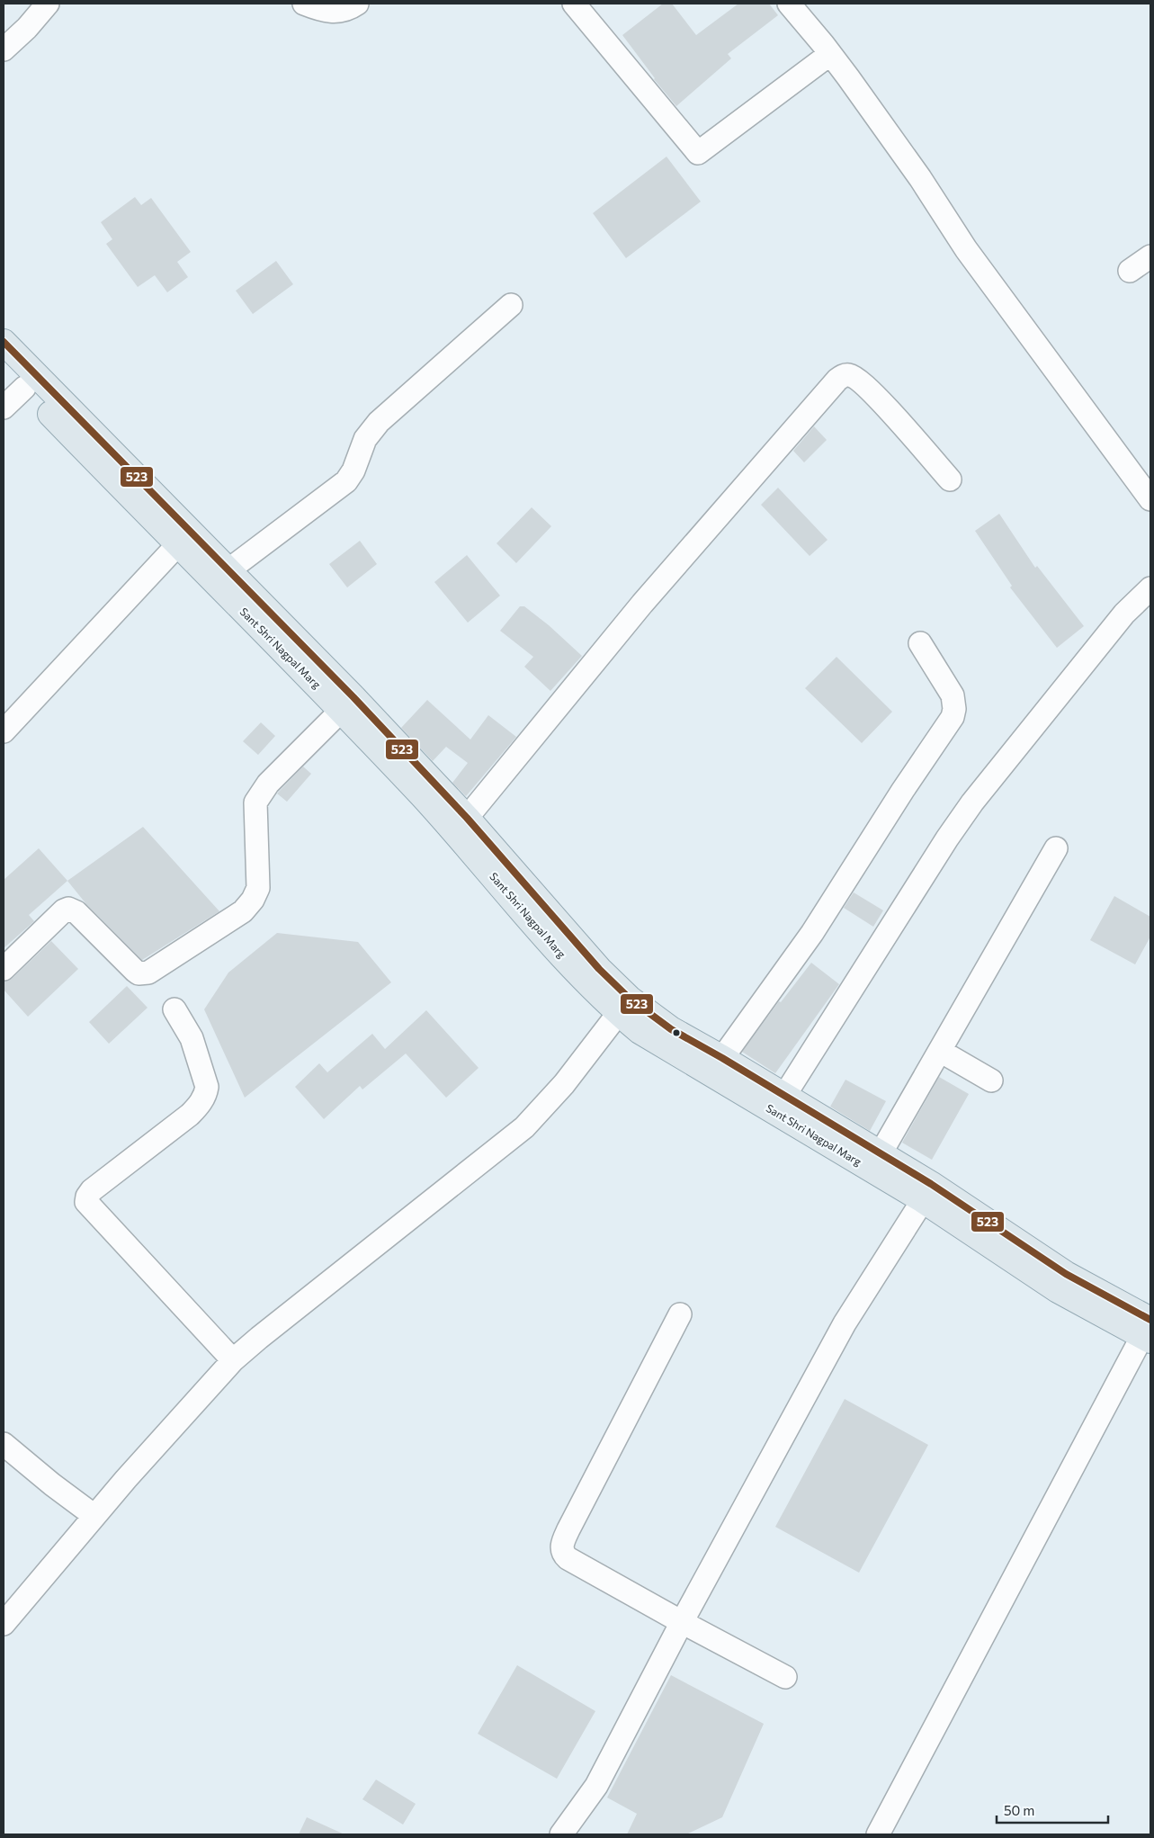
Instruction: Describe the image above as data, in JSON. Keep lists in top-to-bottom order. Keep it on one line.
{"streets":{"main road":["Sant Shri Nagpal Marg"]},"lines":["transit line 523"],"scale_bar":"50 m"}
